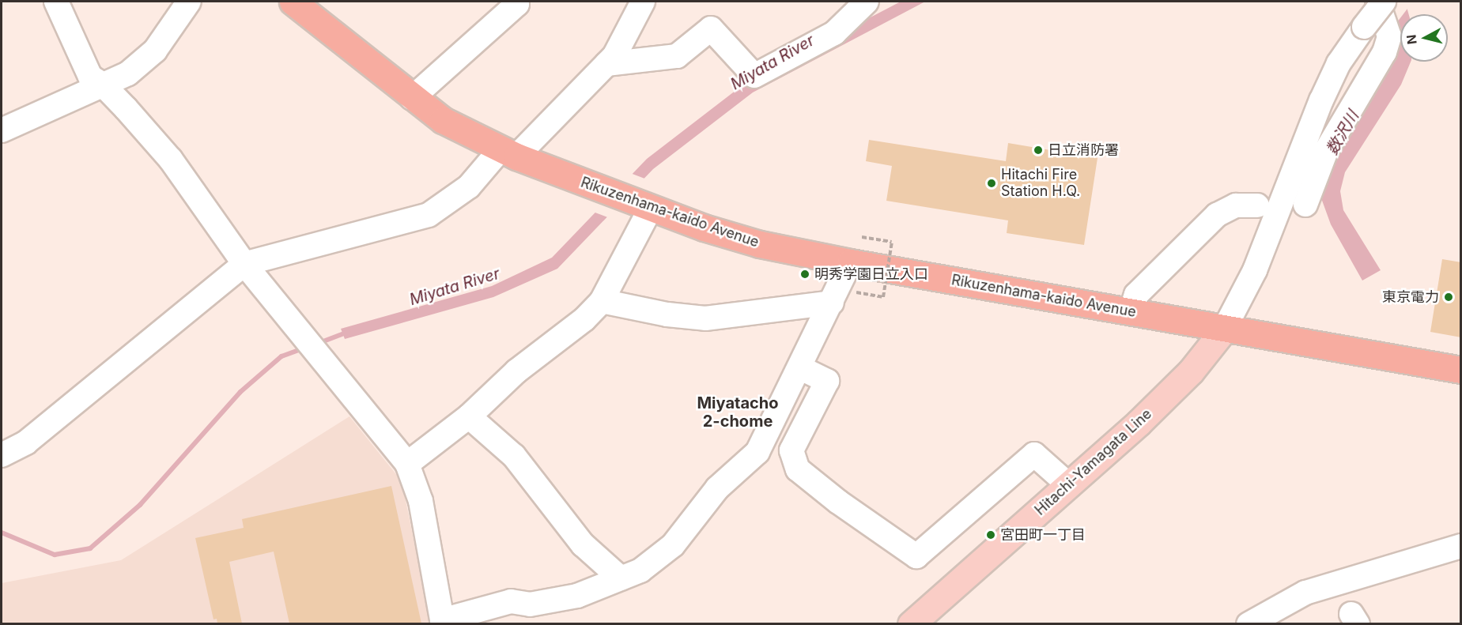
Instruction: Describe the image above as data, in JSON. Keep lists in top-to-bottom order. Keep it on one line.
{"streets":{"highway":["Rikuzenhama-kaido Avenue"],"main road":["Hitachi-Yamagata Line"]},"crossings":[["Rikuzenhama-kaido Avenue","Hitachi-Yamagata Line"]],"districts":["Miyatacho 2-chome"],"water":["Miyata River","数沢川"],"places":["日立消防署","Hitachi Fire Station H.Q.","明秀学園日立入口","東京電力","宮田町一丁目"],"north":"left"}
